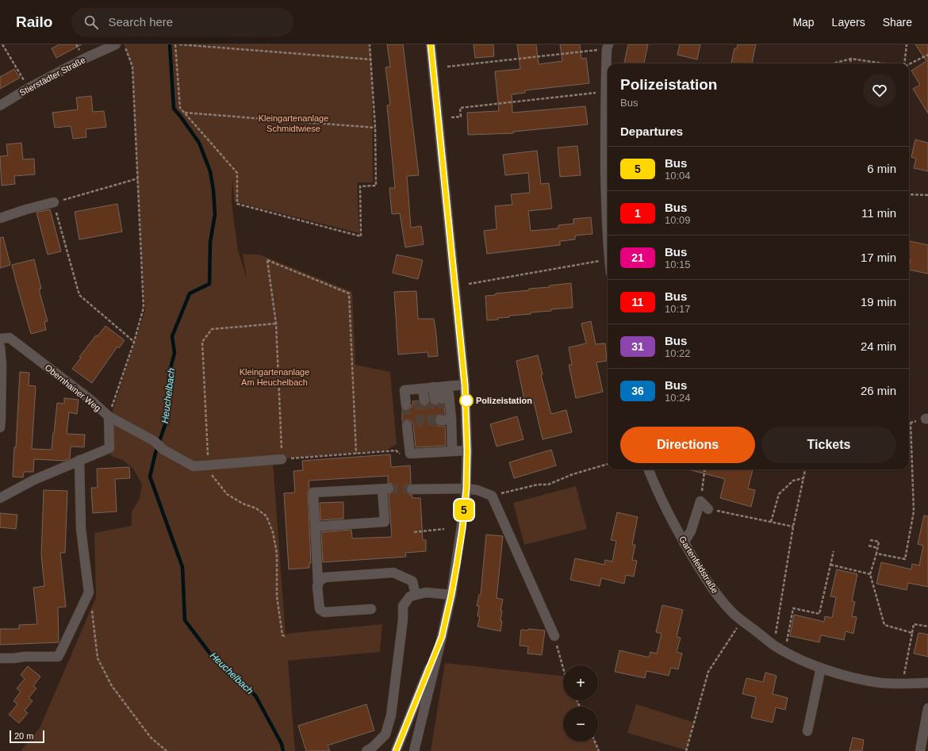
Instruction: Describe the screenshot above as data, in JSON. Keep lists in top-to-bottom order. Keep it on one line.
{"streets":{"street":["Stierstädter Straße","Obernhainer Weg","Gartenfeldstraße"]},"water":["Heuchelbach"],"parks":["Kleingartenanlage Schmidtwiese","Kleingartenanlage Am Heuchelbach"],"places":["Polizeistation"],"lines":["bus line 5"],"scale_bar":"20 m","page":{"header":"Railo","search":"Search here","nav":["Map","Layers","Share"],"on_map":"5","heading":[["Polizeistation","Bus"],"Departures"],"list":[{"mark":"5","name":"Bus","note":"10:04","value":"6 min"},{"mark":"1","name":"Bus","note":"10:09","value":"11 min"},{"mark":"21","name":"Bus","note":"10:15","value":"17 min"},{"mark":"11","name":"Bus","note":"10:17","value":"19 min"},{"mark":"31","name":"Bus","note":"10:22","value":"24 min"},{"mark":"36","name":"Bus","note":"10:24","value":"26 min"}],"buttons":["Directions","Tickets"],"map_buttons":["+","−"],"scale":"20 m"}}
